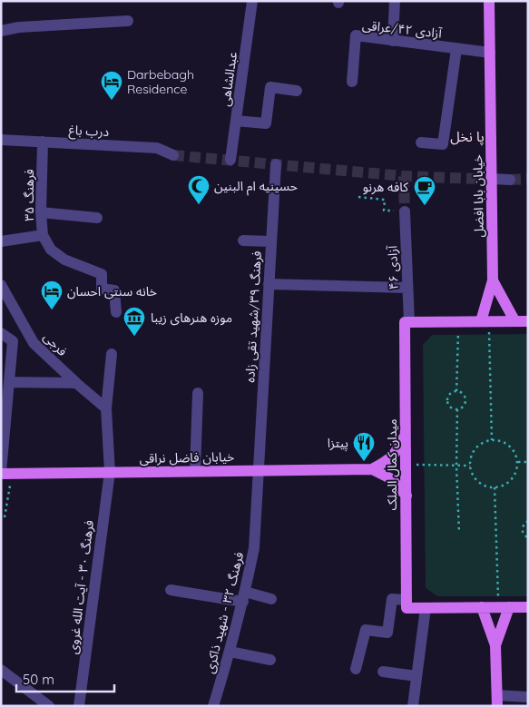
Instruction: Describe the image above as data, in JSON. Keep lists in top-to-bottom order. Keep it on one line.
{"streets":{"main road":["خیابان بابا افضل","خیابان فاضل نراقی","میدان کمال الملک"],"street":["آزادی ۴۲/عراقی","عبدالشاهی","درب باغ","فرهنگ ۳۵","آزادی ۴۶","فرهنگ ۳۹/شهید تقی زاده","فرجی","فرهنگ ۳۰ - آیت الله غروی","فرهنگ ۳۲ - شهید ذاکری"]},"crossings":[["آزادی ۴۲/عراقی","خیابان بابا افضل"],["درب باغ","فرهنگ ۳۵"],["آزادی ۴۶","میدان کمال الملک"],["فرهنگ ۳۹/شهید تقی زاده","خیابان فاضل نراقی"],["فرهنگ ۳۹/شهید تقی زاده","فرهنگ ۳۲ - شهید ذاکری"],["خیابان فاضل نراقی","میدان کمال الملک"],["خیابان فاضل نراقی","فرهنگ ۳۰ - آیت الله غروی"],["خیابان فاضل نراقی","فرهنگ ۳۲ - شهید ذاکری"]],"districts":["پا نخل"],"places":{"hotel":["Darbebagh Residence","خانه سنتی احسان"],"mosque":["حسینیه ام البنین"],"cafe":["کافه هرنو"],"museum":["موزه هنرهای زیبا"],"restaurant":["پیتزا"]},"scale_bar":"50 m"}
